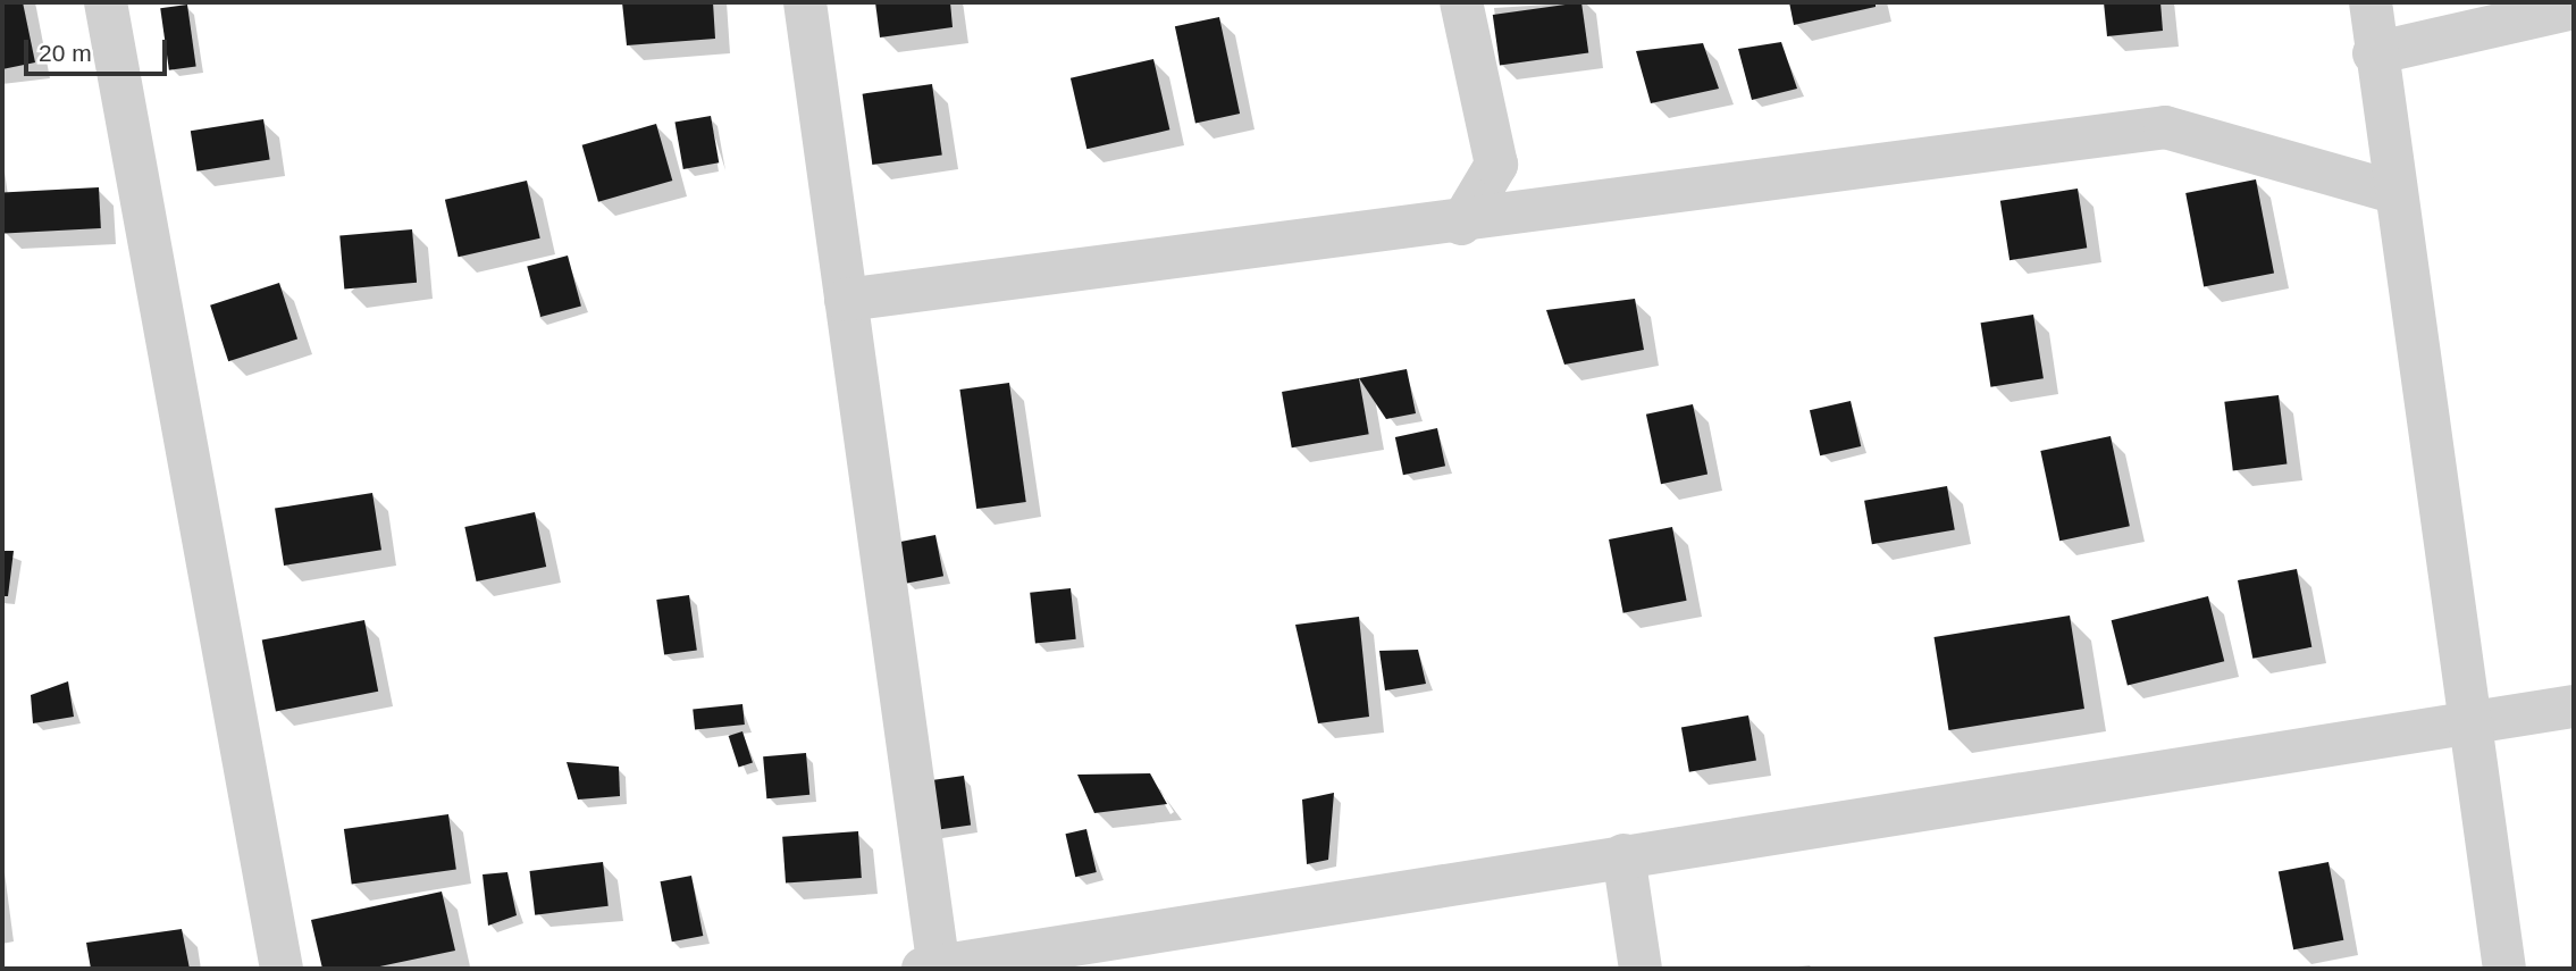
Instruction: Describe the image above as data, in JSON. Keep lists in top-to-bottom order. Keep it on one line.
{"scale_bar":"20 m"}
